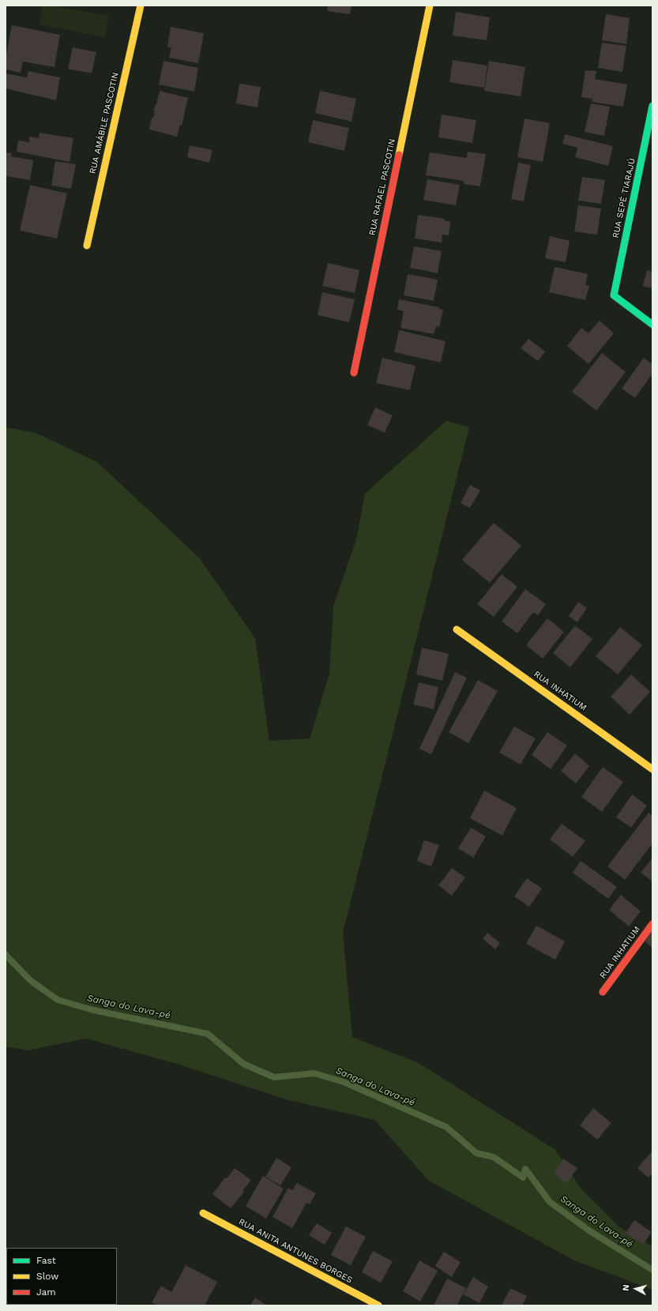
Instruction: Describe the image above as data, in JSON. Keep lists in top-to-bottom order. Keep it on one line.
{"streets":{"street":["RUA AMÁBILE PASCOTIN","RUA RAFAEL PASCOTIN","RUA SEPÉ TIARAJÚ","RUA INHATIUM","RUA ANITA ANTUNES BORGES"]},"water":["Sanga do Lava-pé"],"legend":["Fast","Slow","Jam"],"north":"left"}
